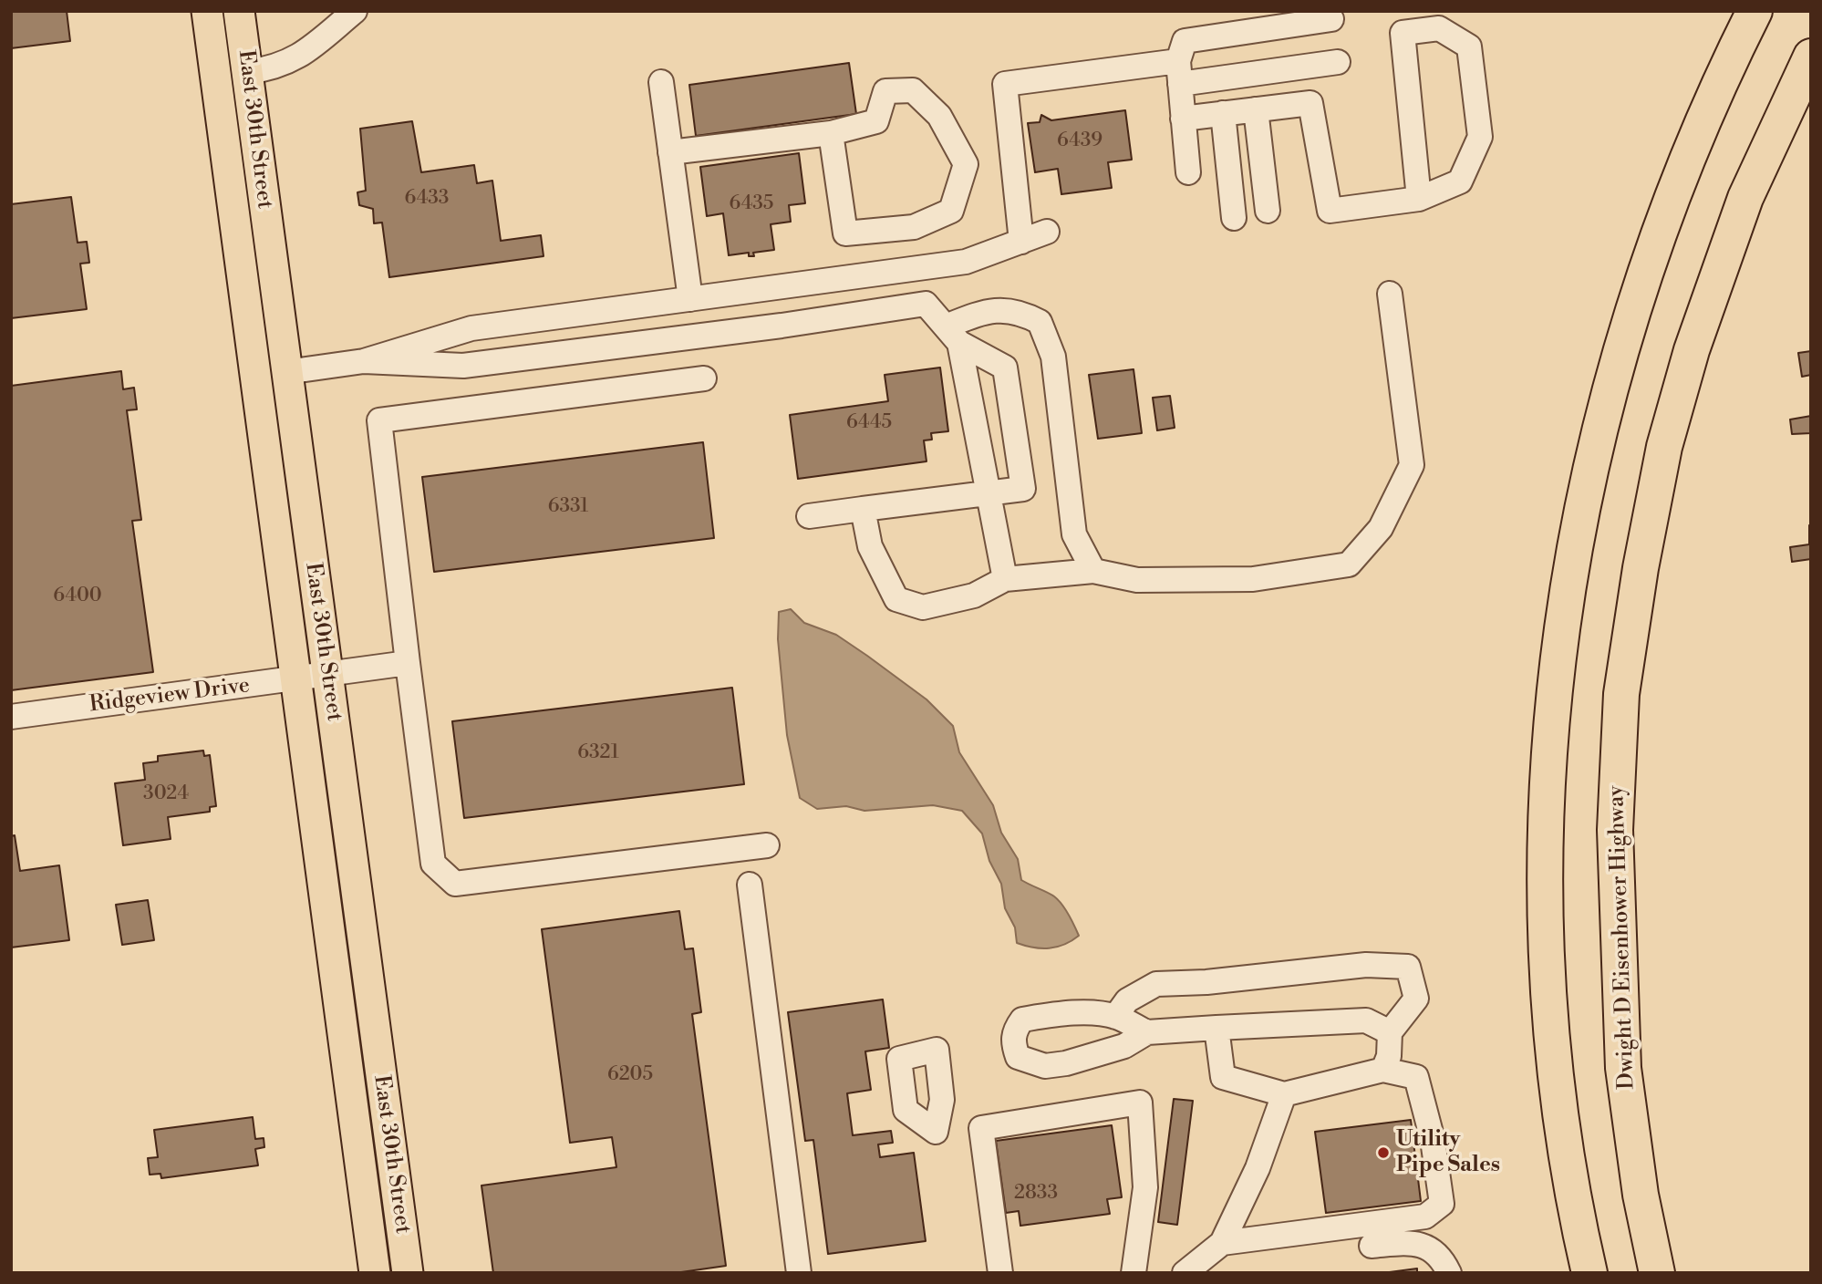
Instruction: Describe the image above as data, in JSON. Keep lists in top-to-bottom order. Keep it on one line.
{"streets":{"highway":["Dwight D Eisenhower Highway"],"main road":["East 30th Street"],"street":["Ridgeview Drive"]},"crossings":[["East 30th Street","Ridgeview Drive"]],"places":["Utility Pipe Sales"],"house_numbers":["6439","6433","6435","6445","6331","6400","6321","3024","6205","2833"]}
